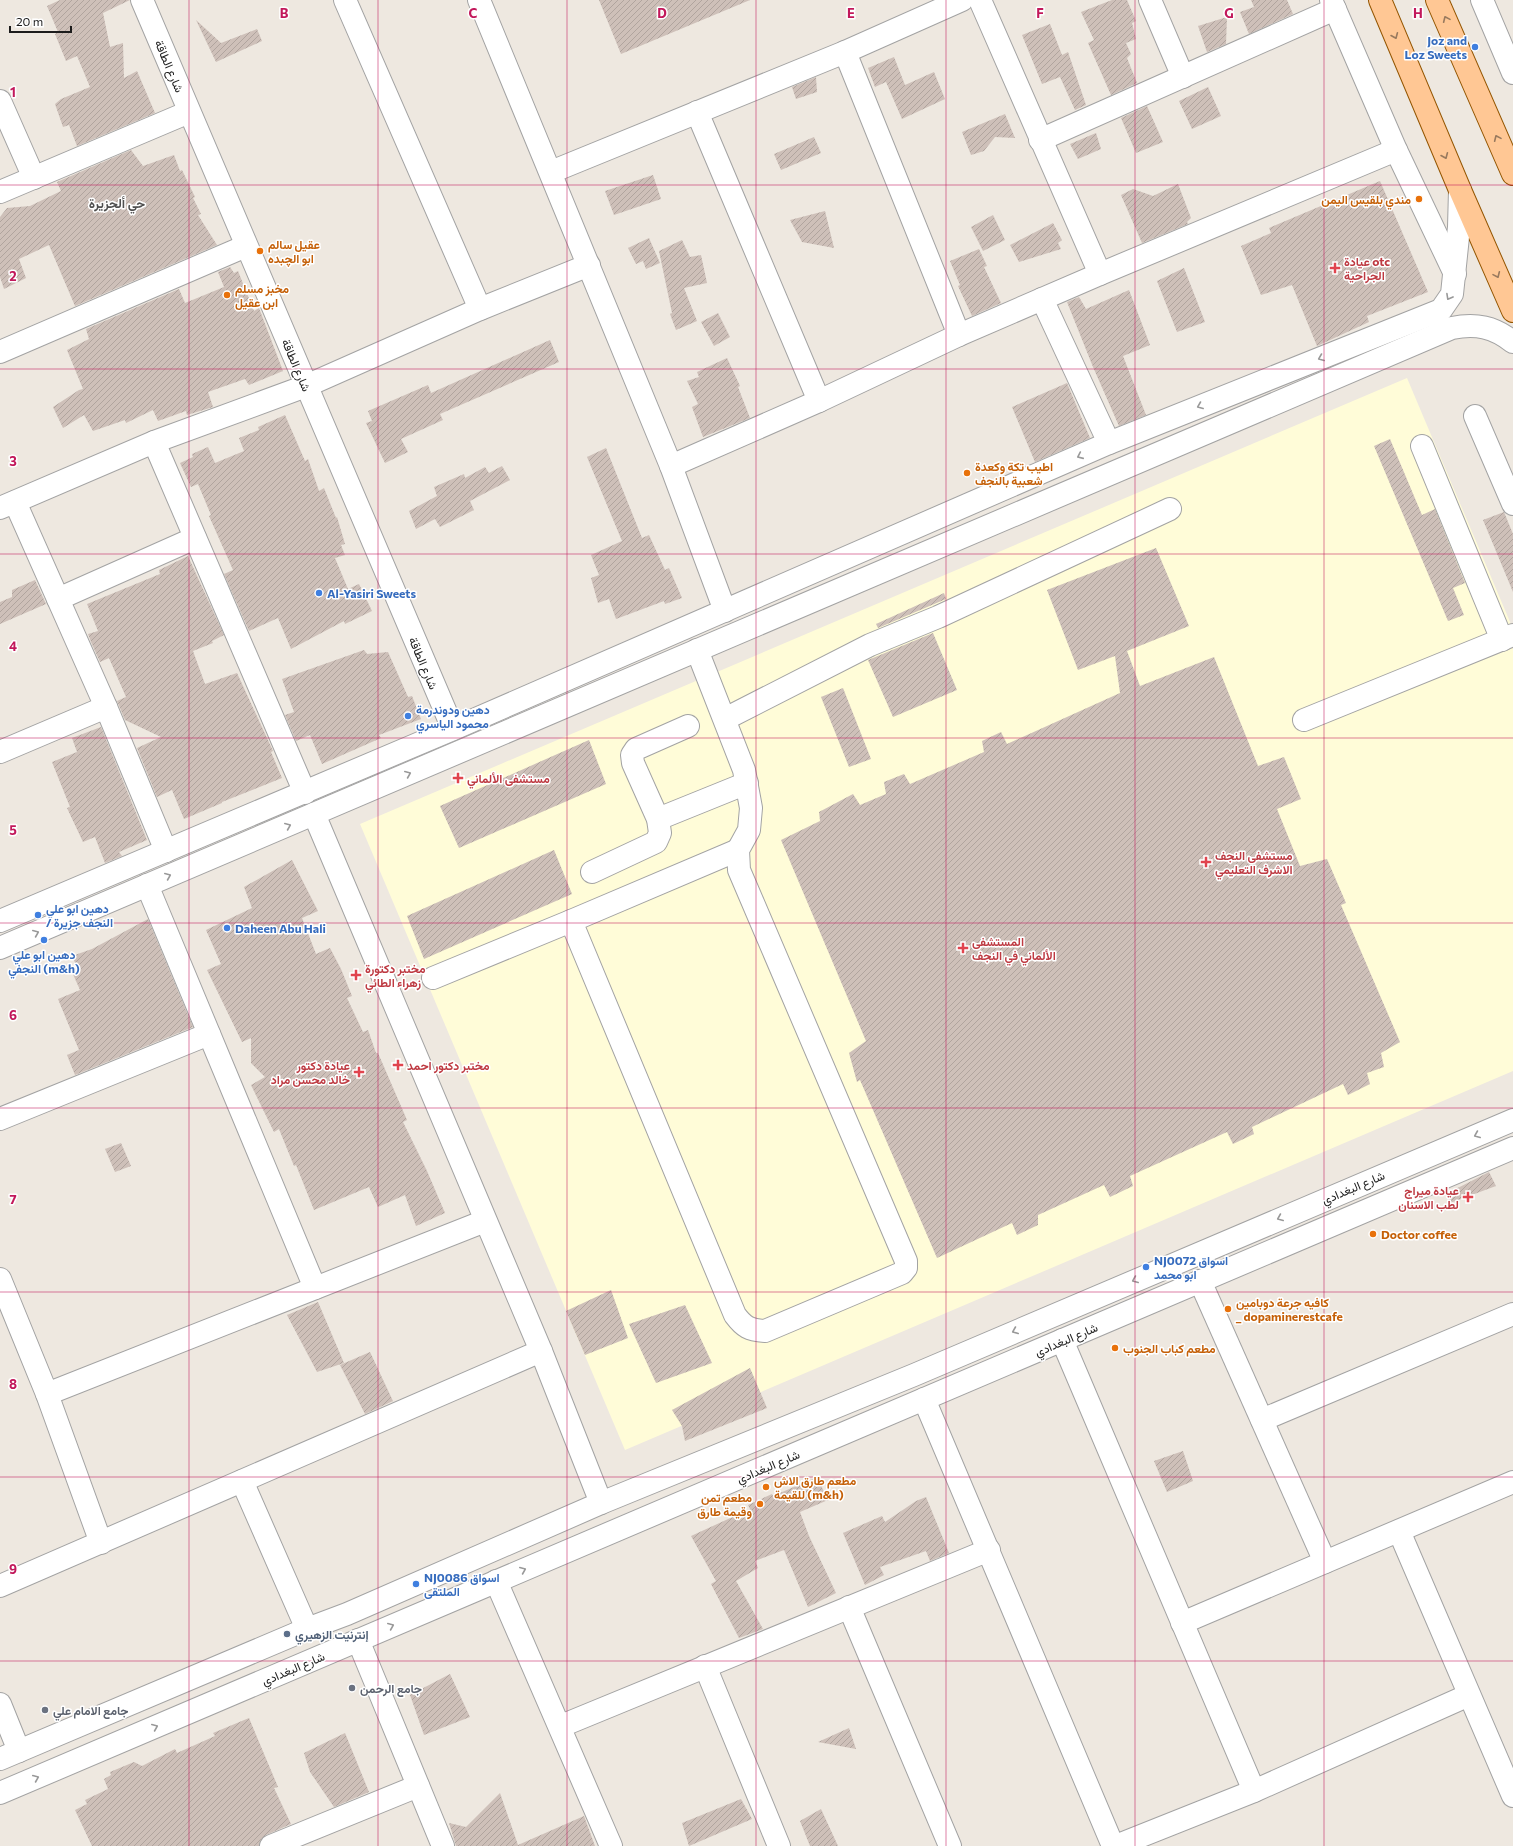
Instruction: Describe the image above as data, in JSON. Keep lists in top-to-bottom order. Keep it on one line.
{"streets":{"street":["شارع الطاقة","شارع البغدادي"]},"districts":["حي ألجزيرة"],"places":{"other":["Joz and Loz Sweets","مندي بلقيس اليمن","عقيل سالم ابو الچبده","مخبز مسلم ابن عقيل","اطيب تكة وكعدة شعبية بالنجف","Al-Yasiri Sweets","دهين ودوندرمة محمود الياسري","دهين ابو علي / النجف جزيرة","Daheen Abu Hali","دهين ابو علي النجفي (m&h)","Doctor coffee","NJ0072 اسواق ابو محمد","كافيه جرعة دوبامين _ dopaminerestcafe","مطعم كباب الجنوب","مطعم طارق الاش للقيمة (m&h)","مطعم تمن وقيمة طارق","NJ0086 اسواق الملتقى","إنترنيت الزهيري","جامع الرحمن","جامع الامام علي"],"health":["عيادة otc الجراحية","مستشفى الألماني","مستشفى النجف الاشرف التعليمي","المستشفى الألماني في النجف","مختبر دكتورة زهراء الطائي","مختبر دكتور احمد","عيادة دكتور خالد محسن مراد","عيادة ميراج لطب الاسنان"]},"scale_bar":"20 m","grid":{"columns":["B","C","D","E","F","G","H"],"rows":["1","2","3","4","5","6","7","8","9"]}}
